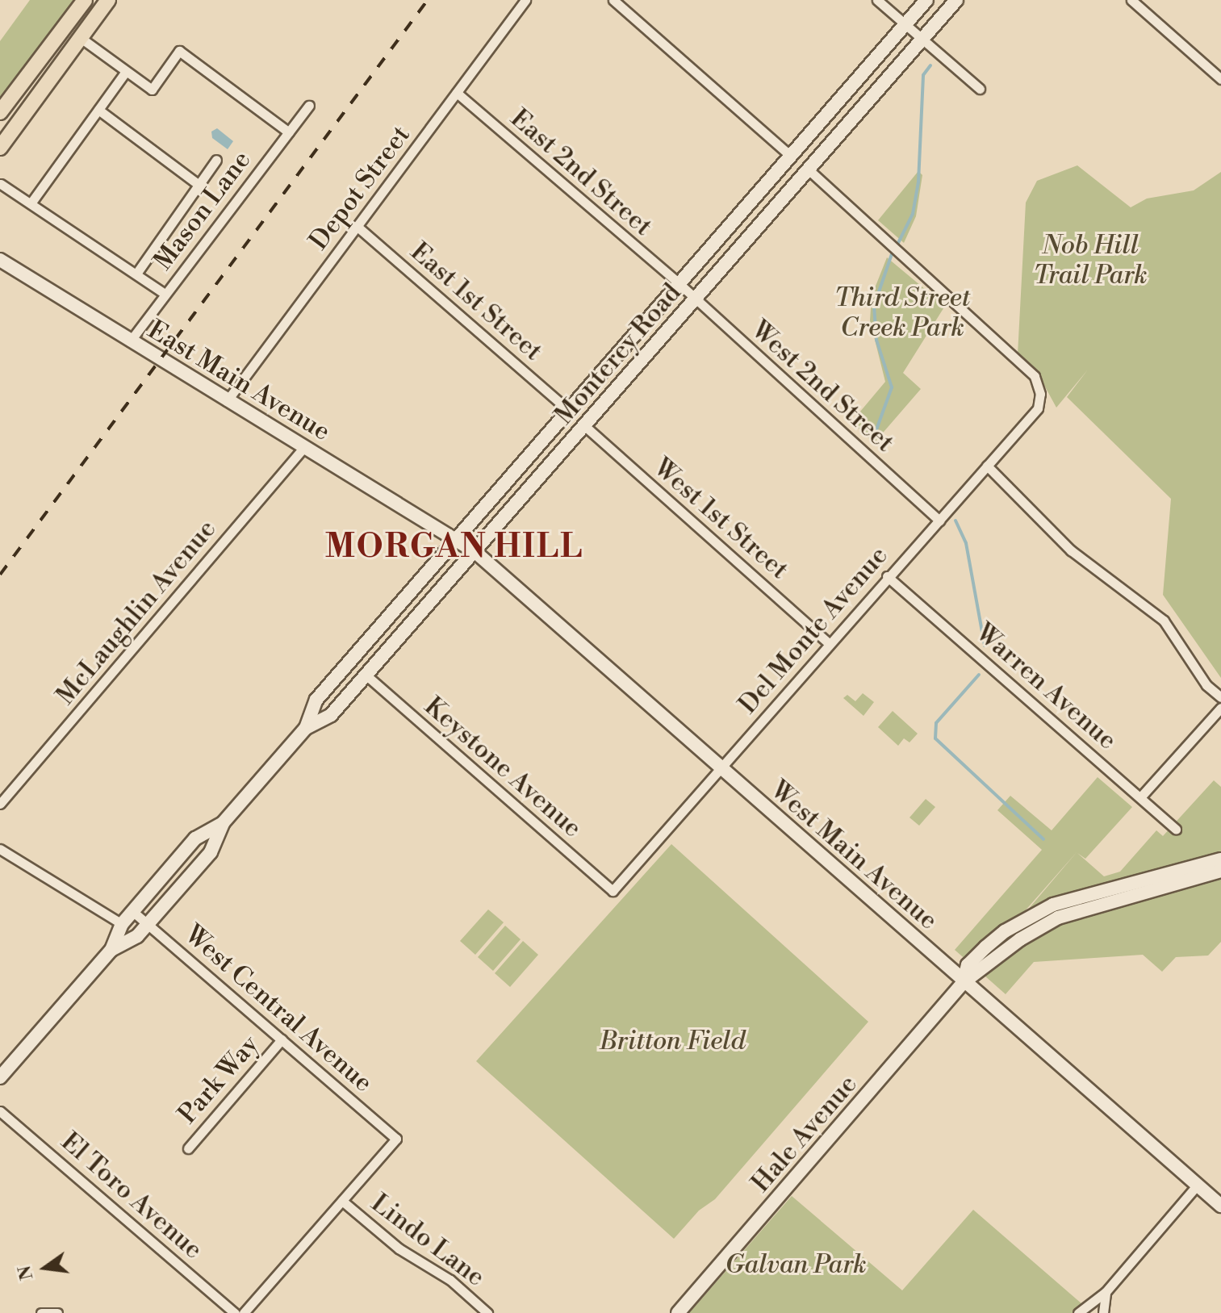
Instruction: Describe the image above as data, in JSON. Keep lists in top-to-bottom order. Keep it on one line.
{"streets":{"main road":["Monterey Road","East Main Avenue","West Main Avenue","Hale Avenue"],"street":["East 2nd Street","Depot Street","Mason Lane","East 1st Street","West 2nd Street","West 1st Street","McLaughlin Avenue","Del Monte Avenue","Warren Avenue","Keystone Avenue","West Central Avenue","Park Way","El Toro Avenue","Lindo Lane"]},"crossings":[["East 2nd Street","Depot Street"],["East 2nd Street","Monterey Road"],["East 2nd Street","West 2nd Street"],["Depot Street","East 1st Street"],["Depot Street","East Main Avenue"],["Mason Lane","East Main Avenue"],["East 1st Street","Monterey Road"],["Monterey Road","East Main Avenue"],["Monterey Road","West 2nd Street"],["Monterey Road","West 1st Street"],["Monterey Road","Del Monte Avenue"],["Monterey Road","Keystone Avenue"],["Monterey Road","West Main Avenue"],["Monterey Road","West Central Avenue"],["East Main Avenue","McLaughlin Avenue"],["East Main Avenue","West Main Avenue"],["West 2nd Street","Del Monte Avenue"],["West 1st Street","Del Monte Avenue"],["Del Monte Avenue","Warren Avenue"],["Del Monte Avenue","Keystone Avenue"],["Del Monte Avenue","West Main Avenue"],["West Main Avenue","Hale Avenue"],["West Central Avenue","Park Way"],["West Central Avenue","Lindo Lane"]],"districts":["MORGAN HILL"],"parks":["Nob Hill Trail Park","Third Street Creek Park","Britton Field","Galvan Park"],"north":"left"}
